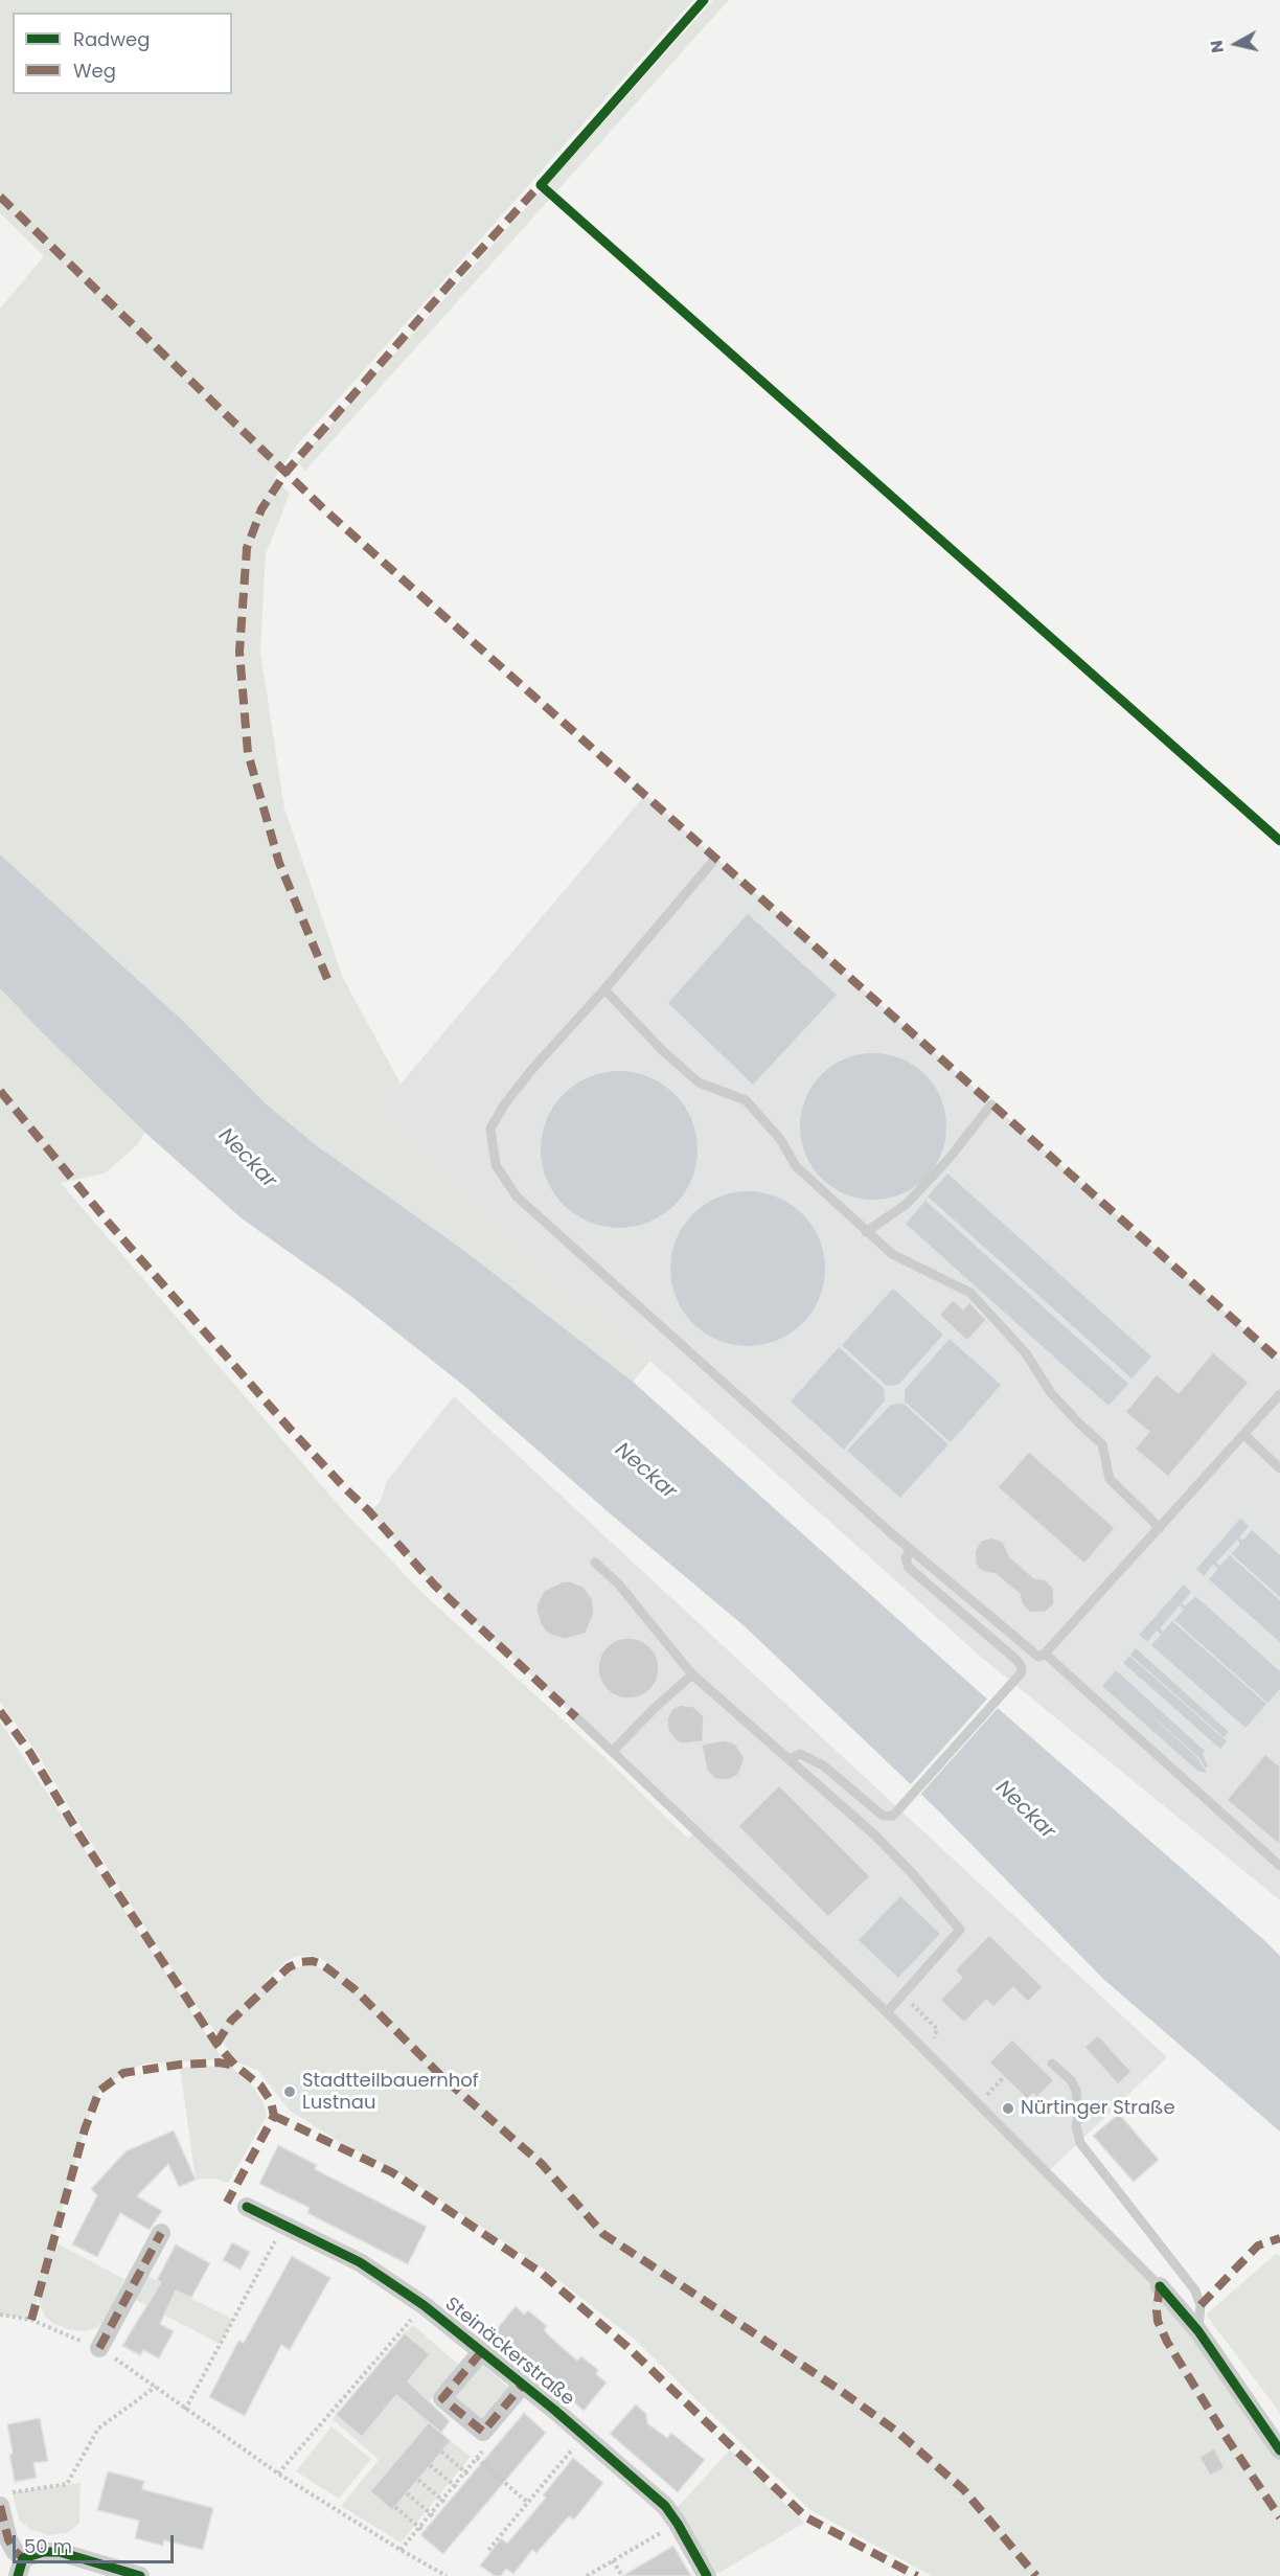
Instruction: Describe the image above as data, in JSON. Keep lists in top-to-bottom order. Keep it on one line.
{"streets":{"street":["Steinäckerstraße"]},"water":["Neckar"],"places":["Stadtteilbauernhof Lustnau","Nürtinger Straße"],"legend":["Radweg","Weg"],"scale_bar":"50 m","north":"left"}
